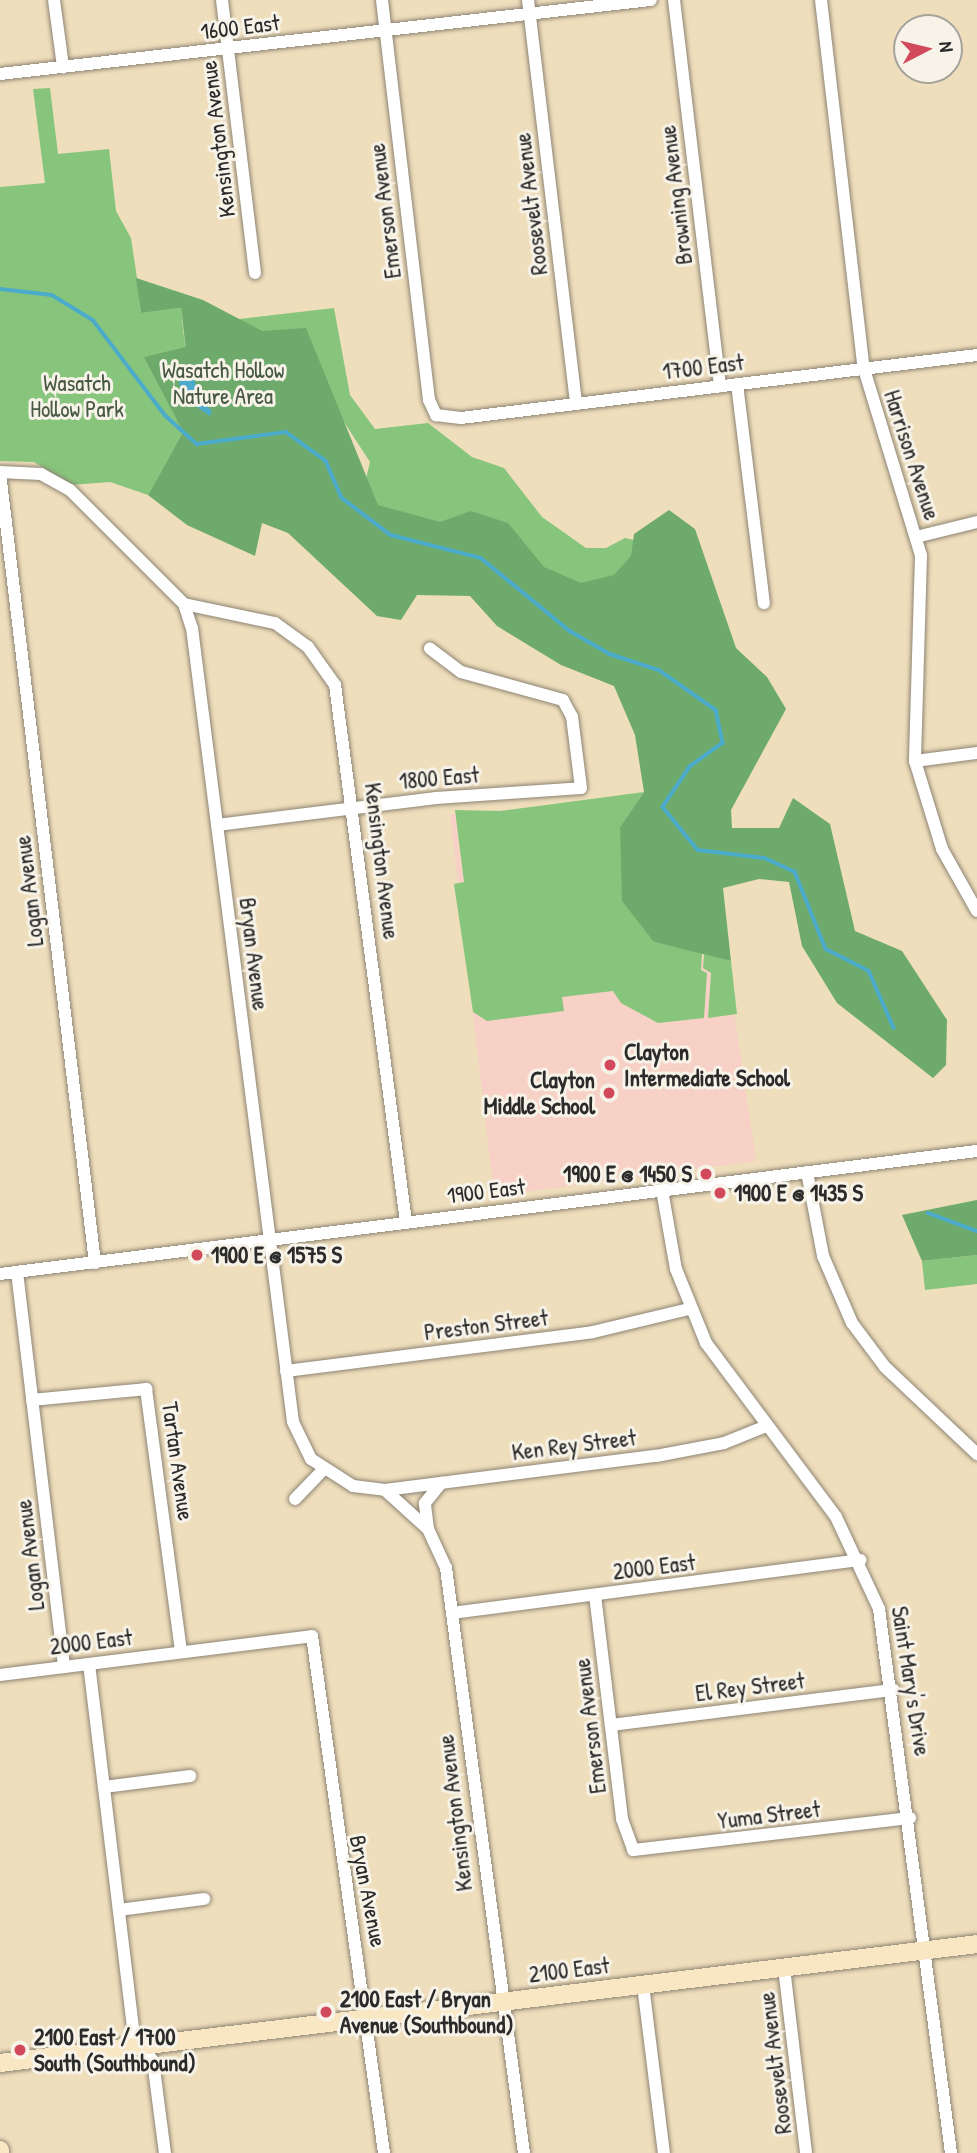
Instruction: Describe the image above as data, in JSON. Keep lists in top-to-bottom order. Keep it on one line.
{"streets":{"street":["1600 East","Kensington Avenue","Browning Avenue","Roosevelt Avenue","Emerson Avenue","1700 East","Harrison Avenue","1800 East","Logan Avenue","Bryan Avenue","1900 East","Preston Street","Ken Rey Street","Tartan Avenue","2000 East","Saint Mary's Drive","El Rey Street","Yuma Street","2100 East"]},"crossings":[["1600 East","Kensington Avenue"],["1600 East","Roosevelt Avenue"],["1600 East","Emerson Avenue"],["Kensington Avenue","1800 East"],["Kensington Avenue","Bryan Avenue"],["Kensington Avenue","1900 East"],["Kensington Avenue","Ken Rey Street"],["Kensington Avenue","2000 East"],["Kensington Avenue","2100 East"],["Browning Avenue","1700 East"],["Roosevelt Avenue","1700 East"],["Roosevelt Avenue","2100 East"],["Emerson Avenue","1700 East"],["Emerson Avenue","2000 East"],["Emerson Avenue","El Rey Street"],["Emerson Avenue","Yuma Street"],["1700 East","Harrison Avenue"],["1800 East","Bryan Avenue"],["Logan Avenue","Bryan Avenue"],["Logan Avenue","1900 East"],["Logan Avenue","Tartan Avenue"],["Logan Avenue","2000 East"],["Bryan Avenue","1900 East"],["Bryan Avenue","Preston Street"],["Bryan Avenue","2000 East"],["Bryan Avenue","2100 East"],["1900 East","Saint Mary's Drive"],["Preston Street","Saint Mary's Drive"],["Ken Rey Street","Saint Mary's Drive"],["Tartan Avenue","2000 East"],["2000 East","Saint Mary's Drive"],["Saint Mary's Drive","El Rey Street"],["Saint Mary's Drive","Yuma Street"],["Saint Mary's Drive","2100 East"]],"parks":["Wasatch Hollow Nature Area","Wasatch Hollow Park"],"places":["Clayton Intermediate School","Clayton Middle School","1900 E @ 1450 S","1900 E @ 1435 S","1900 E @ 1575 S","2100 East / Bryan Avenue (Southbound)","2100 East / 1700 South (Southbound)"],"north":"right"}
